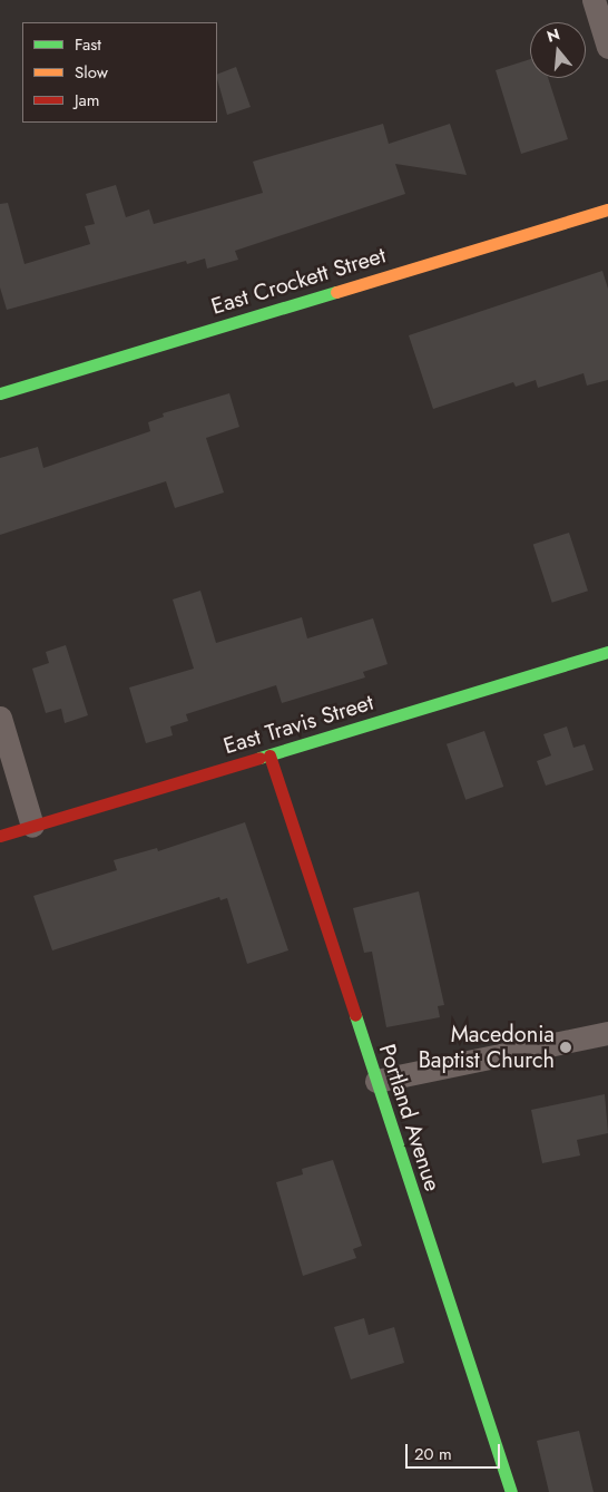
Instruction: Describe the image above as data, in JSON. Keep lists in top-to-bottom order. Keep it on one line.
{"streets":{"street":["East Crockett Street","East Travis Street","Portland Avenue"]},"crossings":[["East Travis Street","Portland Avenue"]],"places":["Macedonia Baptist Church"],"legend":["Fast","Slow","Jam"],"scale_bar":"20 m","north":"top"}
